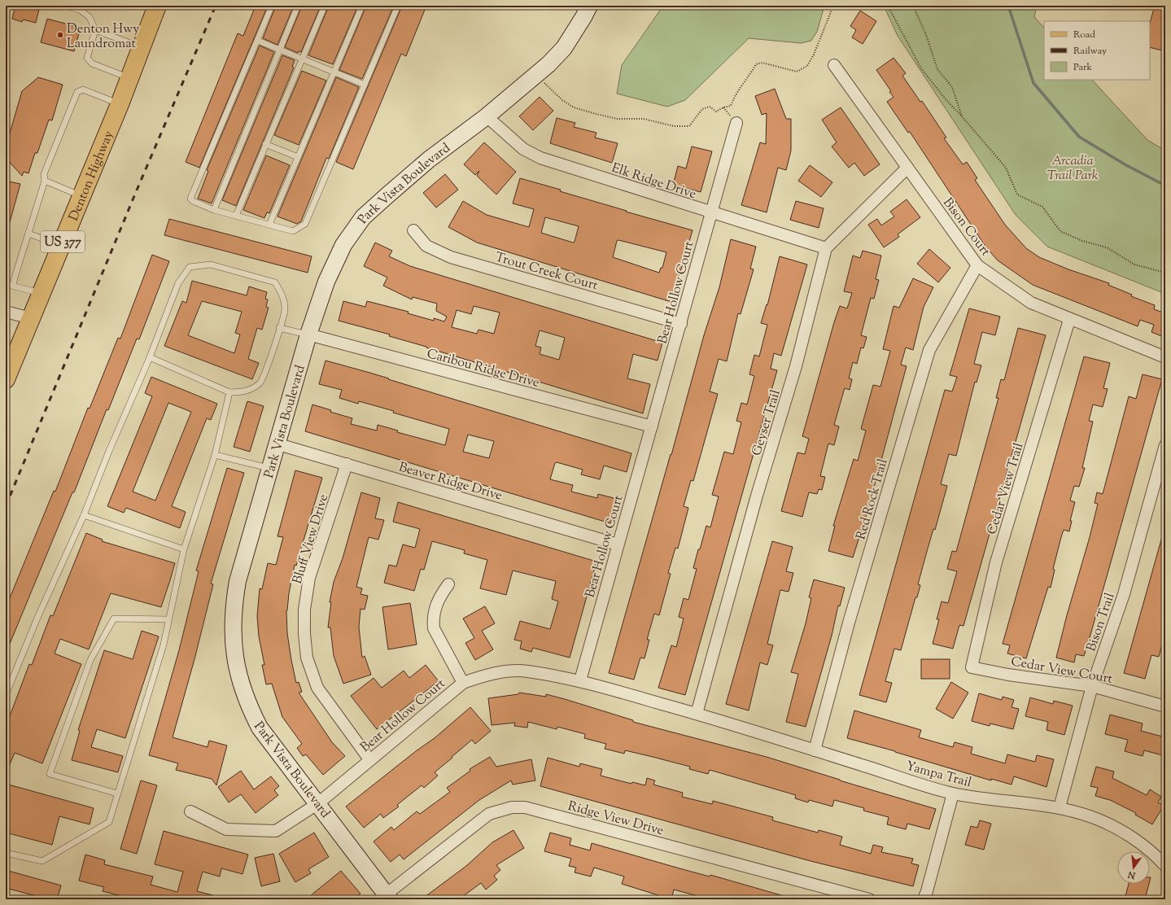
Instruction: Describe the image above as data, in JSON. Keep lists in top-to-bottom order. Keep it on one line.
{"streets":{"main road":["Denton Highway","US 377"],"street":["Elk Ridge Drive","Park Vista Boulevard","Bison Court","Trout Creek Court","Bear Hollow Court","Caribou Ridge Drive","Geyser Trail","Beaver Ridge Drive","Cedar View Trail","Red Rock Trail","Bluff View Drive","Bison Trail","Cedar View Court","Yampa Trail","Ridge View Drive"]},"crossings":[["Elk Ridge Drive","Park Vista Boulevard"],["Elk Ridge Drive","Bear Hollow Court"],["Elk Ridge Drive","Geyser Trail"],["Park Vista Boulevard","Bear Hollow Court"],["Park Vista Boulevard","Caribou Ridge Drive"],["Park Vista Boulevard","Beaver Ridge Drive"],["Park Vista Boulevard","Ridge View Drive"],["Bison Court","Cedar View Trail"],["Bison Court","Red Rock Trail"],["Trout Creek Court","Bear Hollow Court"],["Bear Hollow Court","Caribou Ridge Drive"],["Bear Hollow Court","Beaver Ridge Drive"],["Bear Hollow Court","Bluff View Drive"],["Bear Hollow Court","Yampa Trail"],["Geyser Trail","Yampa Trail"],["Beaver Ridge Drive","Bluff View Drive"],["Cedar View Trail","Cedar View Court"],["Red Rock Trail","Yampa Trail"],["Bison Trail","Cedar View Court"],["Bison Trail","Yampa Trail"]],"parks":["Arcadia Trail Park"],"places":["Denton Hwy Laundromat"],"legend":["Road","Railway","Park"],"north":"bottom"}
